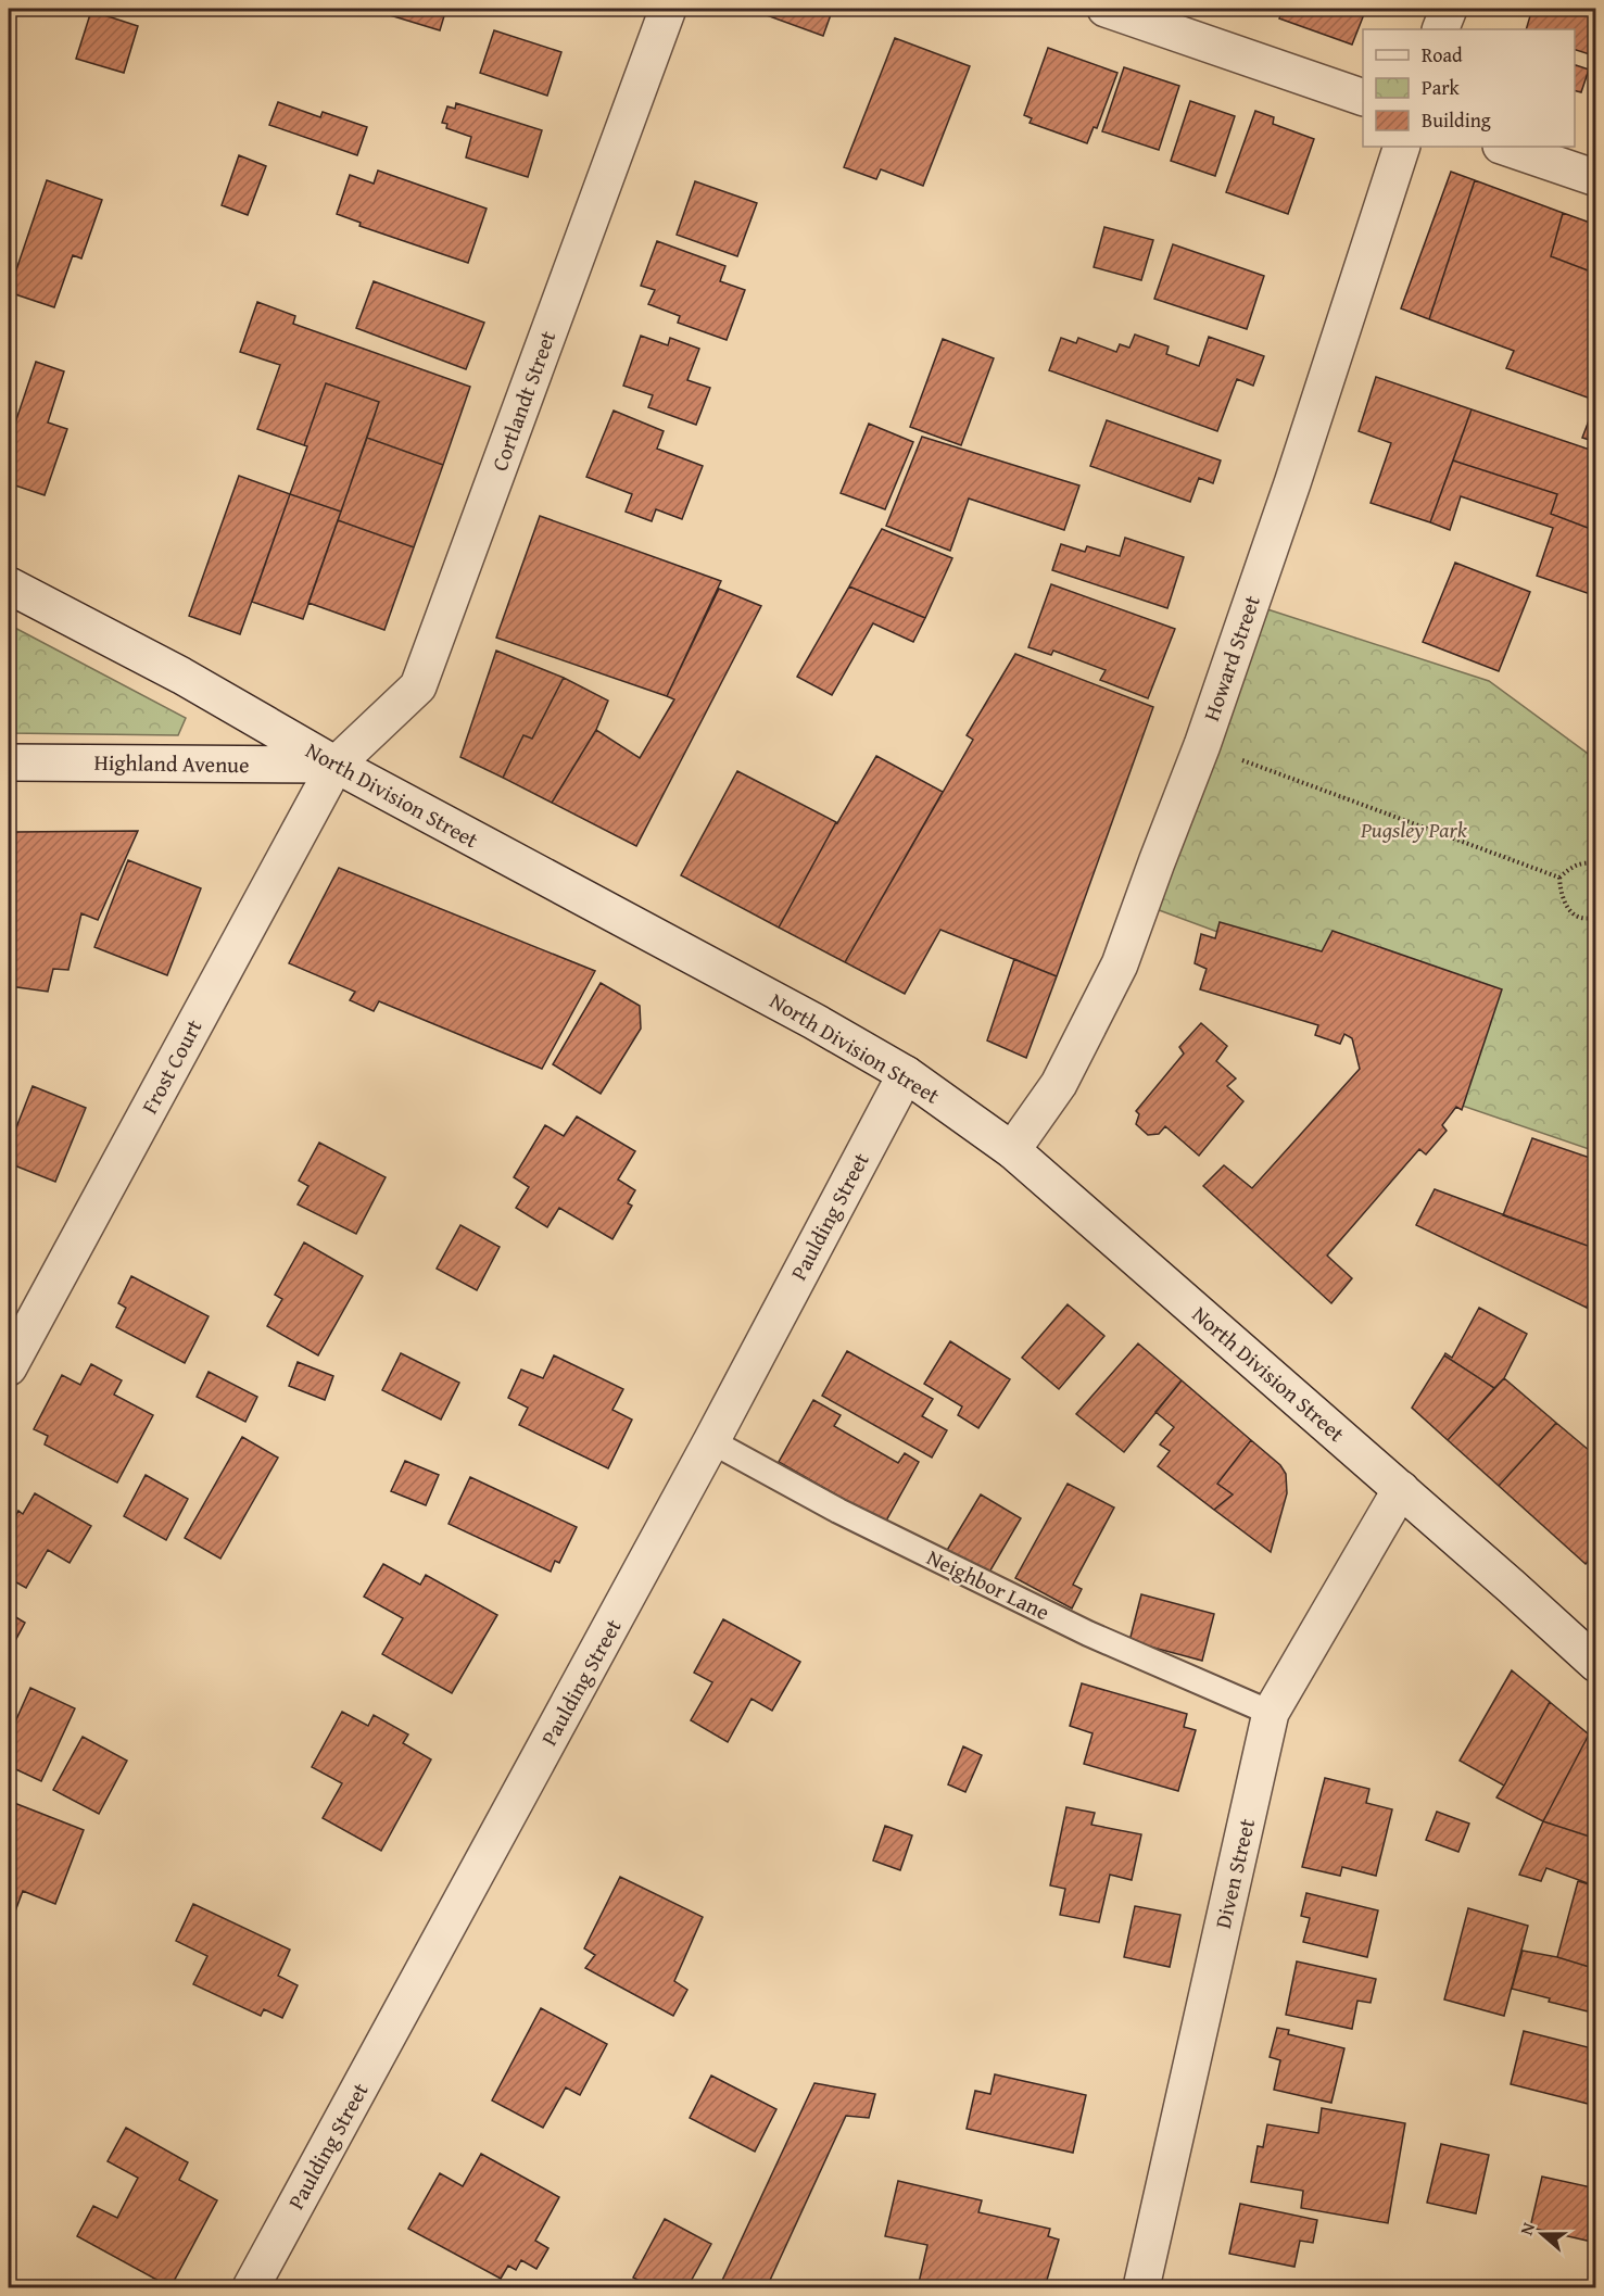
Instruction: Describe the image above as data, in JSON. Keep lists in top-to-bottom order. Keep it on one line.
{"streets":{"street":["Cortlandt Street","Howard Street","Highland Avenue","North Division Street","Frost Court","Paulding Street","Diven Street"],"lane":["Neighbor Lane"]},"crossings":[["Cortlandt Street","Highland Avenue"],["Cortlandt Street","North Division Street"],["Cortlandt Street","Frost Court"],["Howard Street","North Division Street"],["Highland Avenue","North Division Street"],["Highland Avenue","Frost Court"],["North Division Street","Frost Court"],["North Division Street","Paulding Street"],["North Division Street","Diven Street"],["Paulding Street","Neighbor Lane"],["Neighbor Lane","Diven Street"]],"parks":["Pugsley Park"],"legend":["Road","Park","Building"],"north":"left"}
